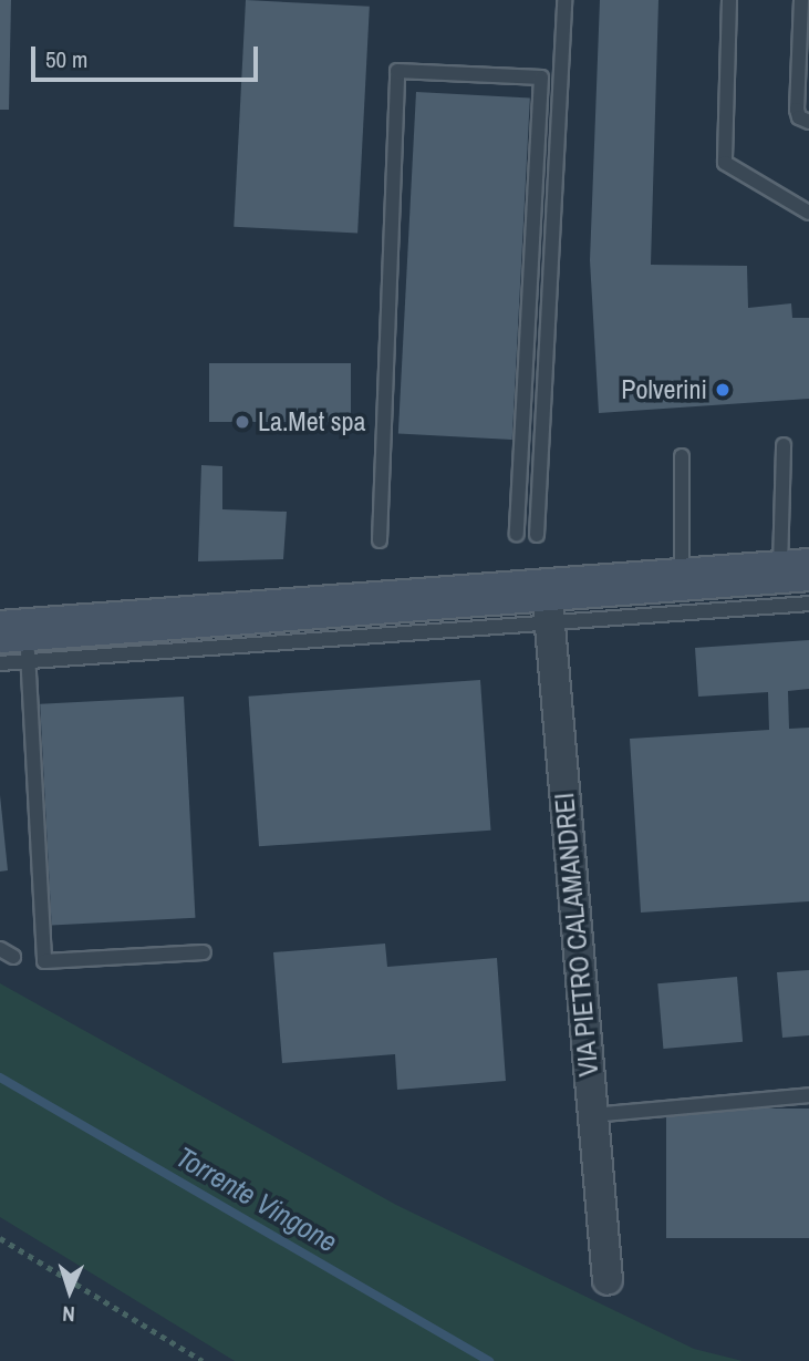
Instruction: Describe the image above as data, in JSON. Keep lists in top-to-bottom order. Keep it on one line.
{"streets":{"street":["VIA PIETRO CALAMANDREI"]},"water":["Torrente Vingone"],"places":["Polverini","La.Met spa"],"scale_bar":"50 m","north":"bottom"}
